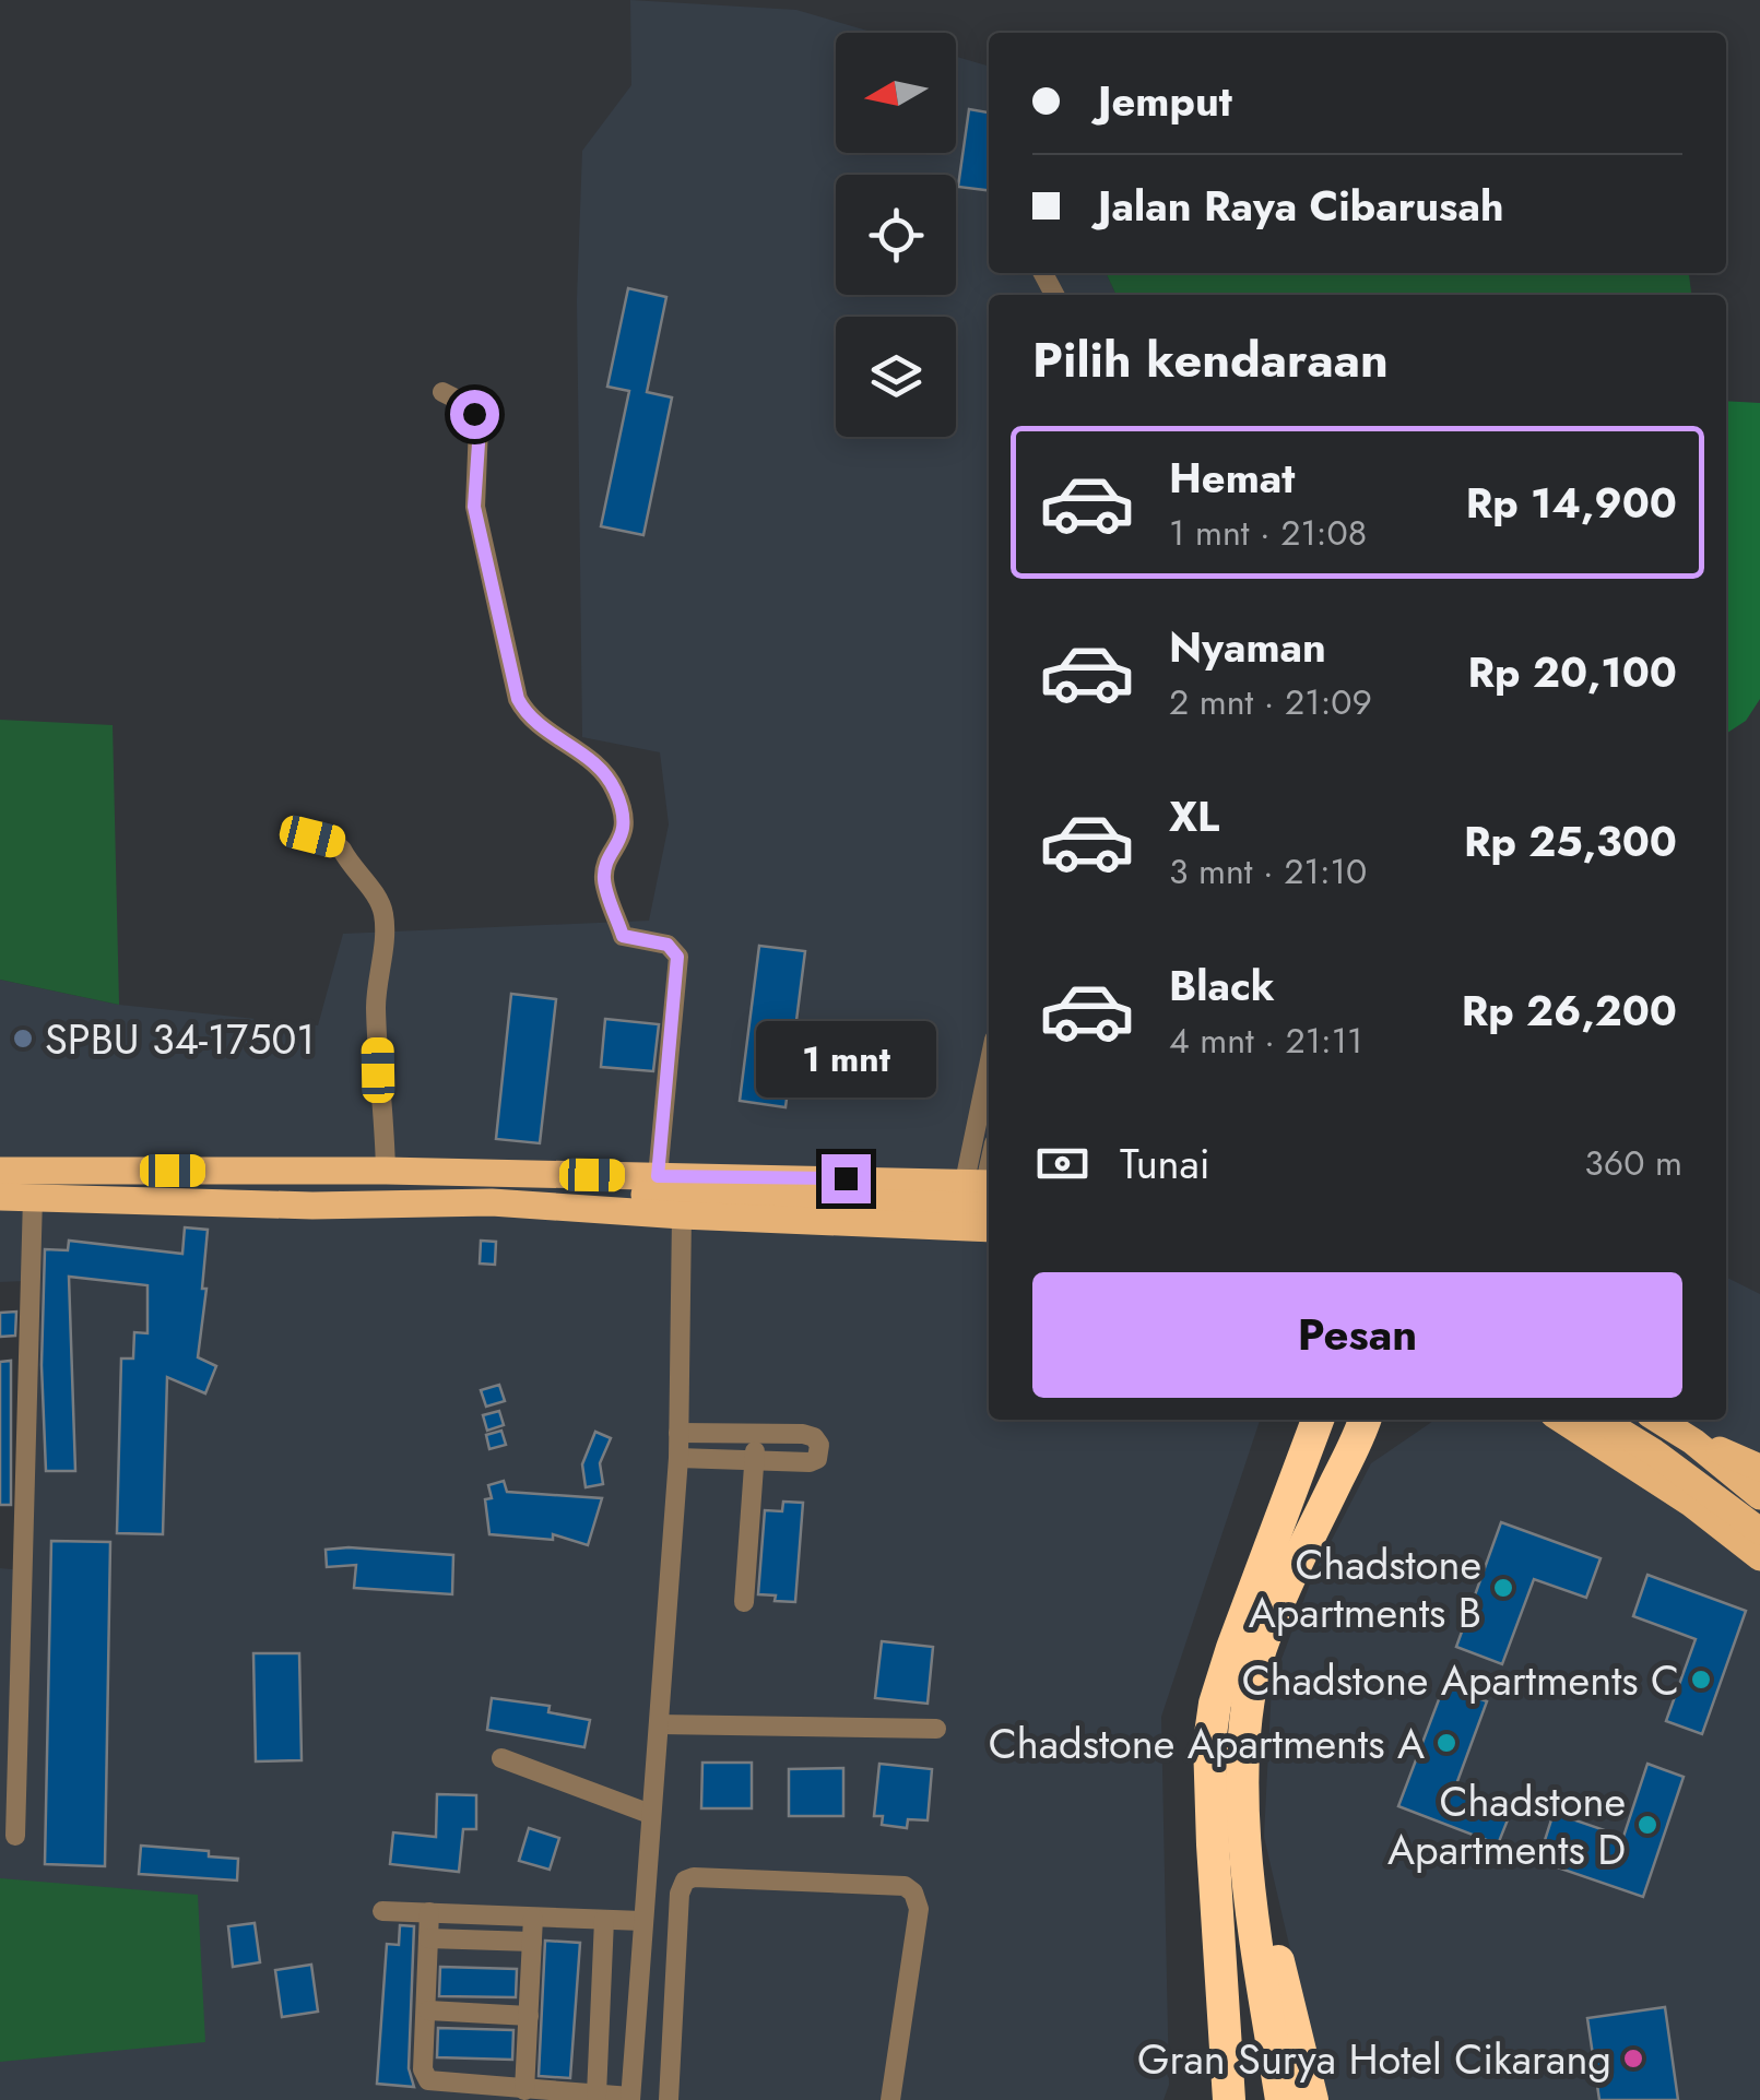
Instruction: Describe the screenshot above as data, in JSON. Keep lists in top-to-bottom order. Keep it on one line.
{"places":["SPBU 34-17501","Chadstone Apartments B","Chadstone Apartments C","Chadstone Apartments A","Chadstone Apartments D","Gran Surya Hotel Cikarang"],"north":"left","page":{"banner":["Jemput","Jalan Raya Cibarusah"],"heading":"Pilih kendaraan","list":[{"name":"Hemat","note":"1 mnt · 21:08","value":"Rp 14,900"},{"name":"Nyaman","note":"2 mnt · 21:09","value":"Rp 20,100"},{"name":"XL","note":"3 mnt · 21:10","value":"Rp 25,300"},{"name":"Black","note":"4 mnt · 21:11","value":"Rp 26,200"}],"bubble":"1 mnt","pay":["Tunai","360 m"],"buttons":"Pesan"}}
